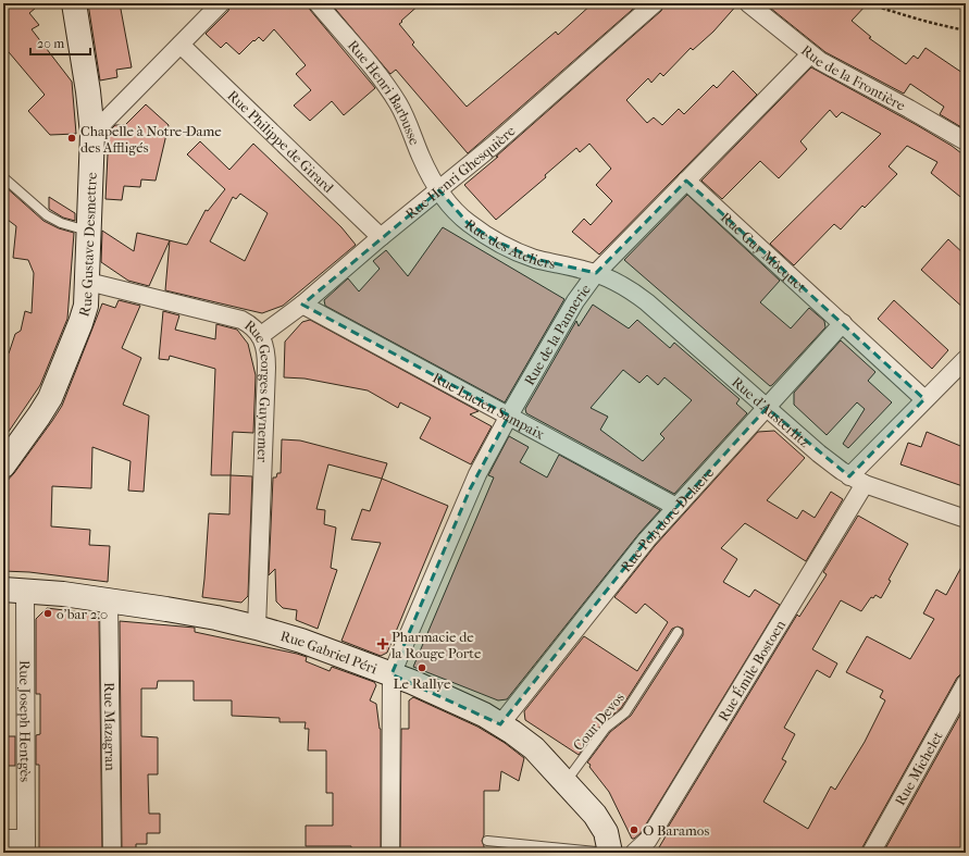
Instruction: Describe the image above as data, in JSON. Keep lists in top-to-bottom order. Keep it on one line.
{"streets":{"street":["Rue de la Frontière","Rue Henri Barbusse","Rue Philippe de Girard","Rue Henri Ghesquière","Rue des Ateliers","Rue Gustave Desmettre","Rue Guy Môcquet","Rue de la Pannerie","Rue Georges Guynemer","Rue Lucien Sampaix","Rue d'Austerlitz","Rue Polydore Delaere","Rue Gabriel Péri","Rue Émile Bostoen","Rue Joseph Hentgès","Rue Mazagran","Rue Michelet"],"lane":["Cour Devos"]},"crossings":[["Rue de la Frontière","Rue de la Pannerie"],["Rue Henri Barbusse","Rue Henri Ghesquière"],["Rue Henri Barbusse","Rue des Ateliers"],["Rue Philippe de Girard","Rue Henri Ghesquière"],["Rue Henri Ghesquière","Rue des Ateliers"],["Rue Henri Ghesquière","Rue Georges Guynemer"],["Rue Henri Ghesquière","Rue Lucien Sampaix"],["Rue des Ateliers","Rue de la Pannerie"],["Rue des Ateliers","Rue d'Austerlitz"],["Rue Gustave Desmettre","Rue Georges Guynemer"],["Rue Guy Môcquet","Rue de la Pannerie"],["Rue Guy Môcquet","Rue Polydore Delaere"],["Rue Guy Môcquet","Rue Émile Bostoen"],["Rue de la Pannerie","Rue Lucien Sampaix"],["Rue de la Pannerie","Rue d'Austerlitz"],["Rue de la Pannerie","Rue Gabriel Péri"],["Rue Georges Guynemer","Rue Gabriel Péri"],["Rue Lucien Sampaix","Rue Polydore Delaere"],["Rue d'Austerlitz","Rue Polydore Delaere"],["Rue d'Austerlitz","Rue Émile Bostoen"],["Rue Polydore Delaere","Rue Gabriel Péri"],["Rue Gabriel Péri","Rue Joseph Hentgès"],["Rue Gabriel Péri","Cour Devos"],["Rue Gabriel Péri","Rue Mazagran"]],"places":{"other":["Chapelle à Notre-Dame des Affligés","o'bar 2.0","Le Rallye","O Baramos"],"health":["Pharmacie de la Rouge Porte"]},"scale_bar":"20 m"}
